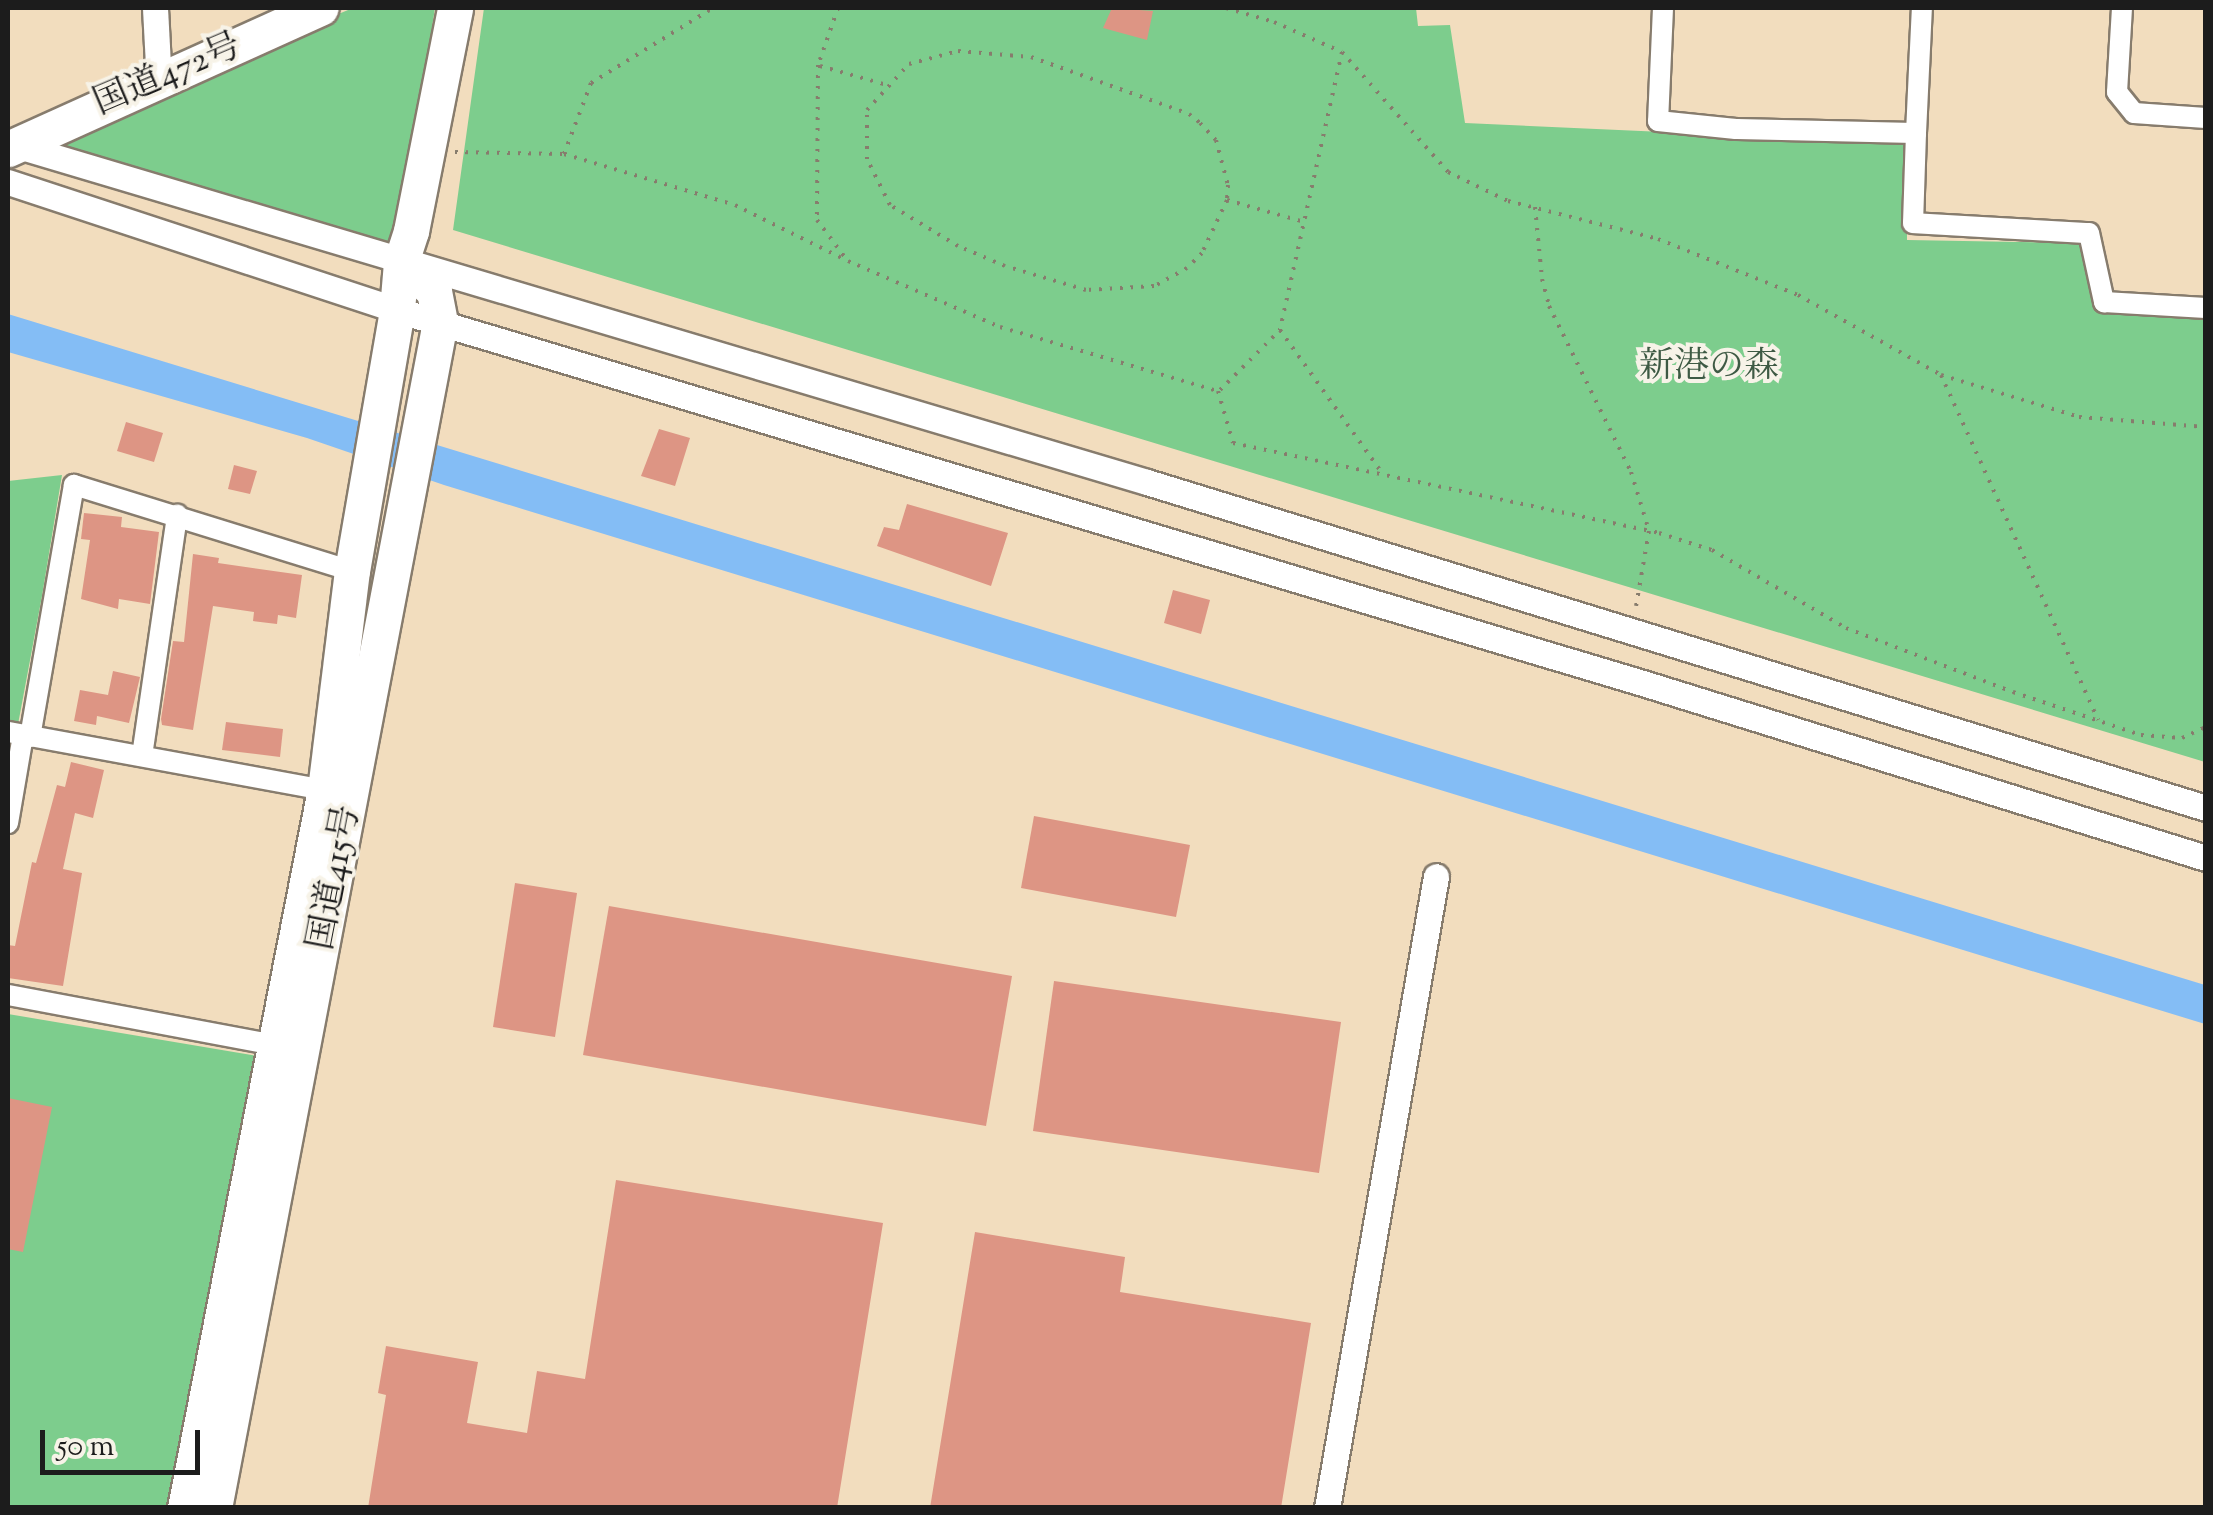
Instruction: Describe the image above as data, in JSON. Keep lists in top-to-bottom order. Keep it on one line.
{"streets":{"highway":["国道472号","国道415号"]},"parks":["新港の森"],"scale_bar":"50 m"}
